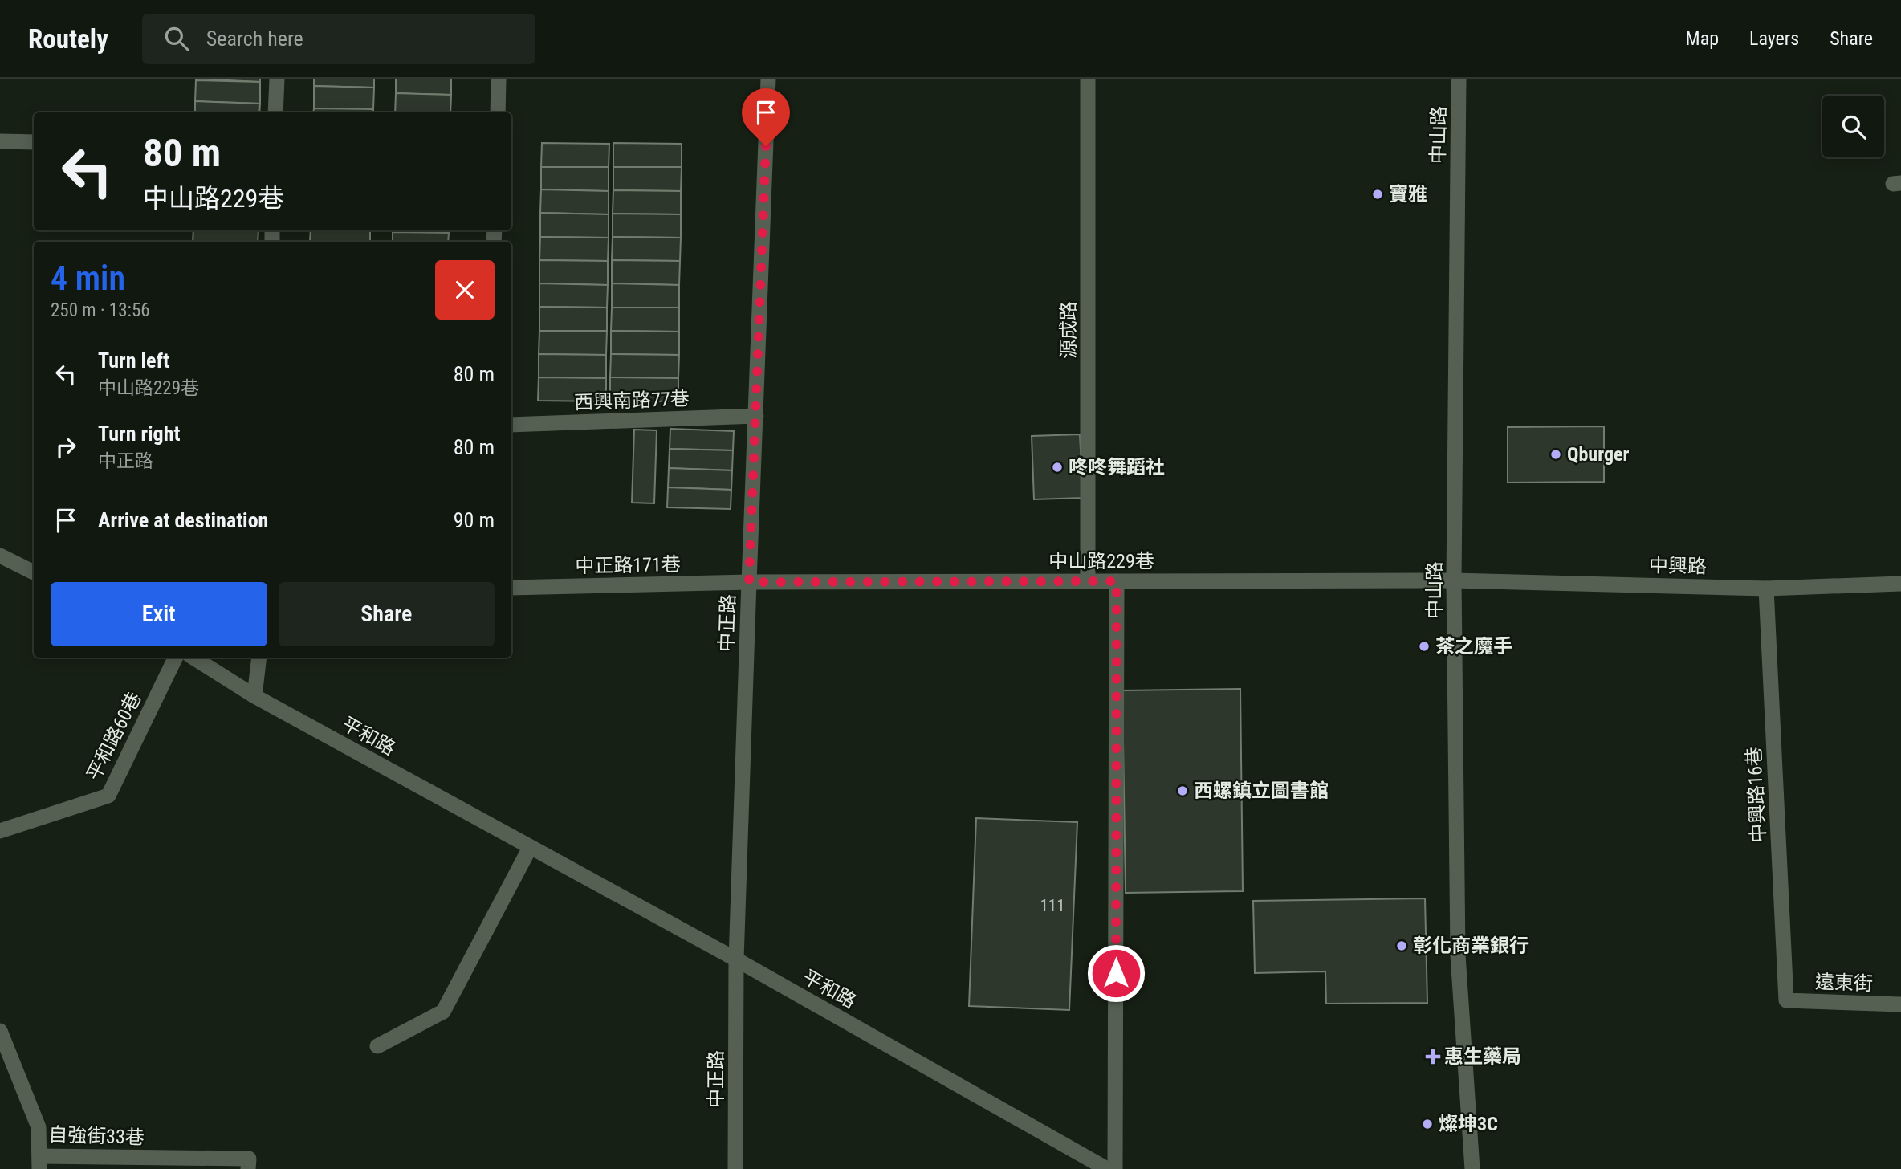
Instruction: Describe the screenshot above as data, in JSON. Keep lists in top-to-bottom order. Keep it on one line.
{"streets":{"street":["中山路","源成路","西興南路77巷","中山路229巷","中正路171巷","中興路","中正路","平和路60巷","平和路","中興路16巷","遠東街","自強街33巷"]},"crossings":[["中山路","中山路229巷"],["中山路","中興路"],["源成路","中山路229巷"],["西興南路77巷","中正路"],["中山路229巷","中正路171巷"],["中山路229巷","中興路"],["中山路229巷","中正路"],["中正路171巷","中正路"],["中興路","中興路16巷"],["中正路","平和路"],["中興路16巷","遠東街"]],"places":{"other":["寶雅","Qburger","咚咚舞蹈社","茶之魔手","西螺鎮立圖書館","彰化商業銀行","燦坤3C"],"health":["惠生藥局"]},"house_numbers":["111"],"page":{"header":"Routely","search":"Search here","nav":["Map","Layers","Share"],"turn":["80 m","中山路229巷"],"heading":["4 min","250 m · 13:56"],"list":[{"name":"Turn left","note":"中山路229巷","value":"80 m"},{"name":"Turn right","note":"中正路","value":"80 m"},{"name":"Arrive at destination","value":"90 m"}],"buttons":["Exit","Share"]}}
